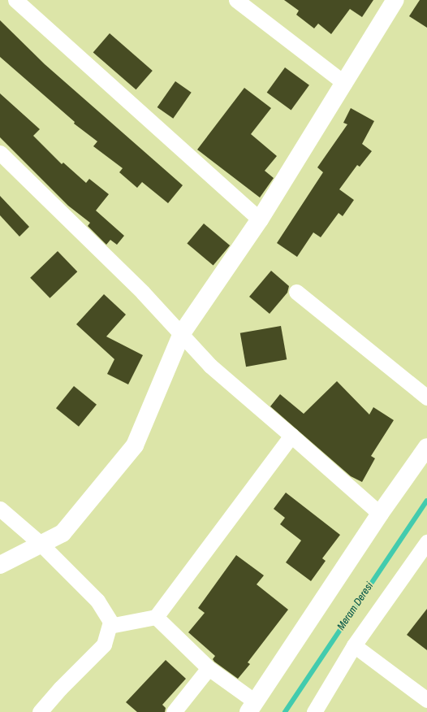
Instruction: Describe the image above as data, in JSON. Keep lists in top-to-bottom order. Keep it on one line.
{"water":["Meram Deresi"]}
